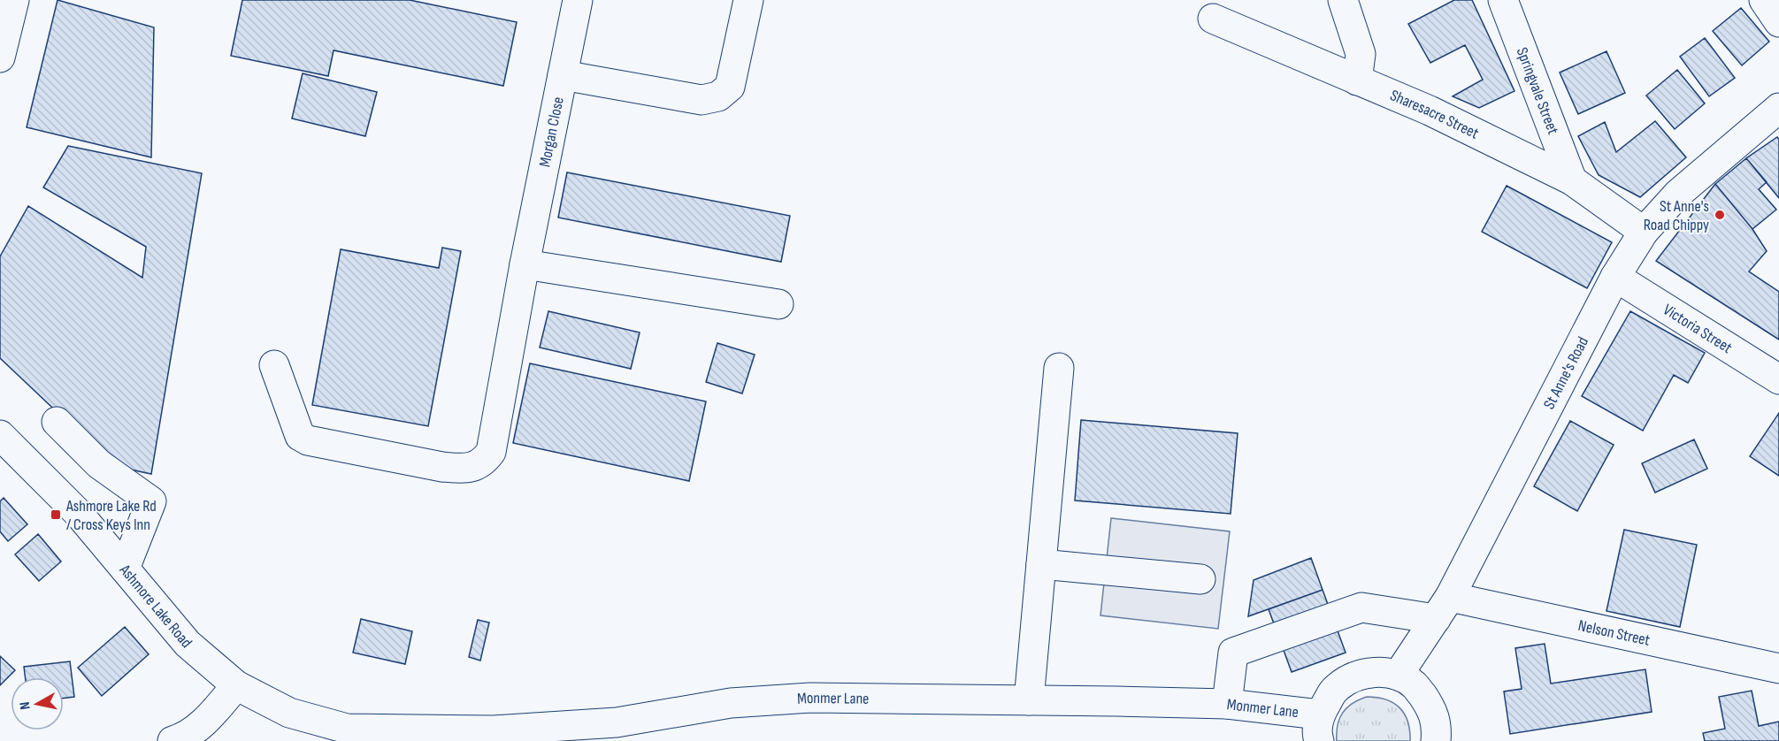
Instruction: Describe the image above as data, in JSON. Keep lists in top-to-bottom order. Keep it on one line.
{"streets":{"street":["Springvale Street","Sharesacre Street","Morgan Close","Victoria Street","St Anne's Road","Ashmore Lake Road","Nelson Street","Monmer Lane"]},"crossings":[["Springvale Street","Sharesacre Street"],["Sharesacre Street","St Anne's Road"],["Victoria Street","St Anne's Road"],["St Anne's Road","Nelson Street"],["Ashmore Lake Road","Monmer Lane"],["Nelson Street","Monmer Lane"]],"places":{"other":["St Anne's Road Chippy"],"transit":["Ashmore Lake Rd / Cross Keys Inn"]},"north":"left"}
